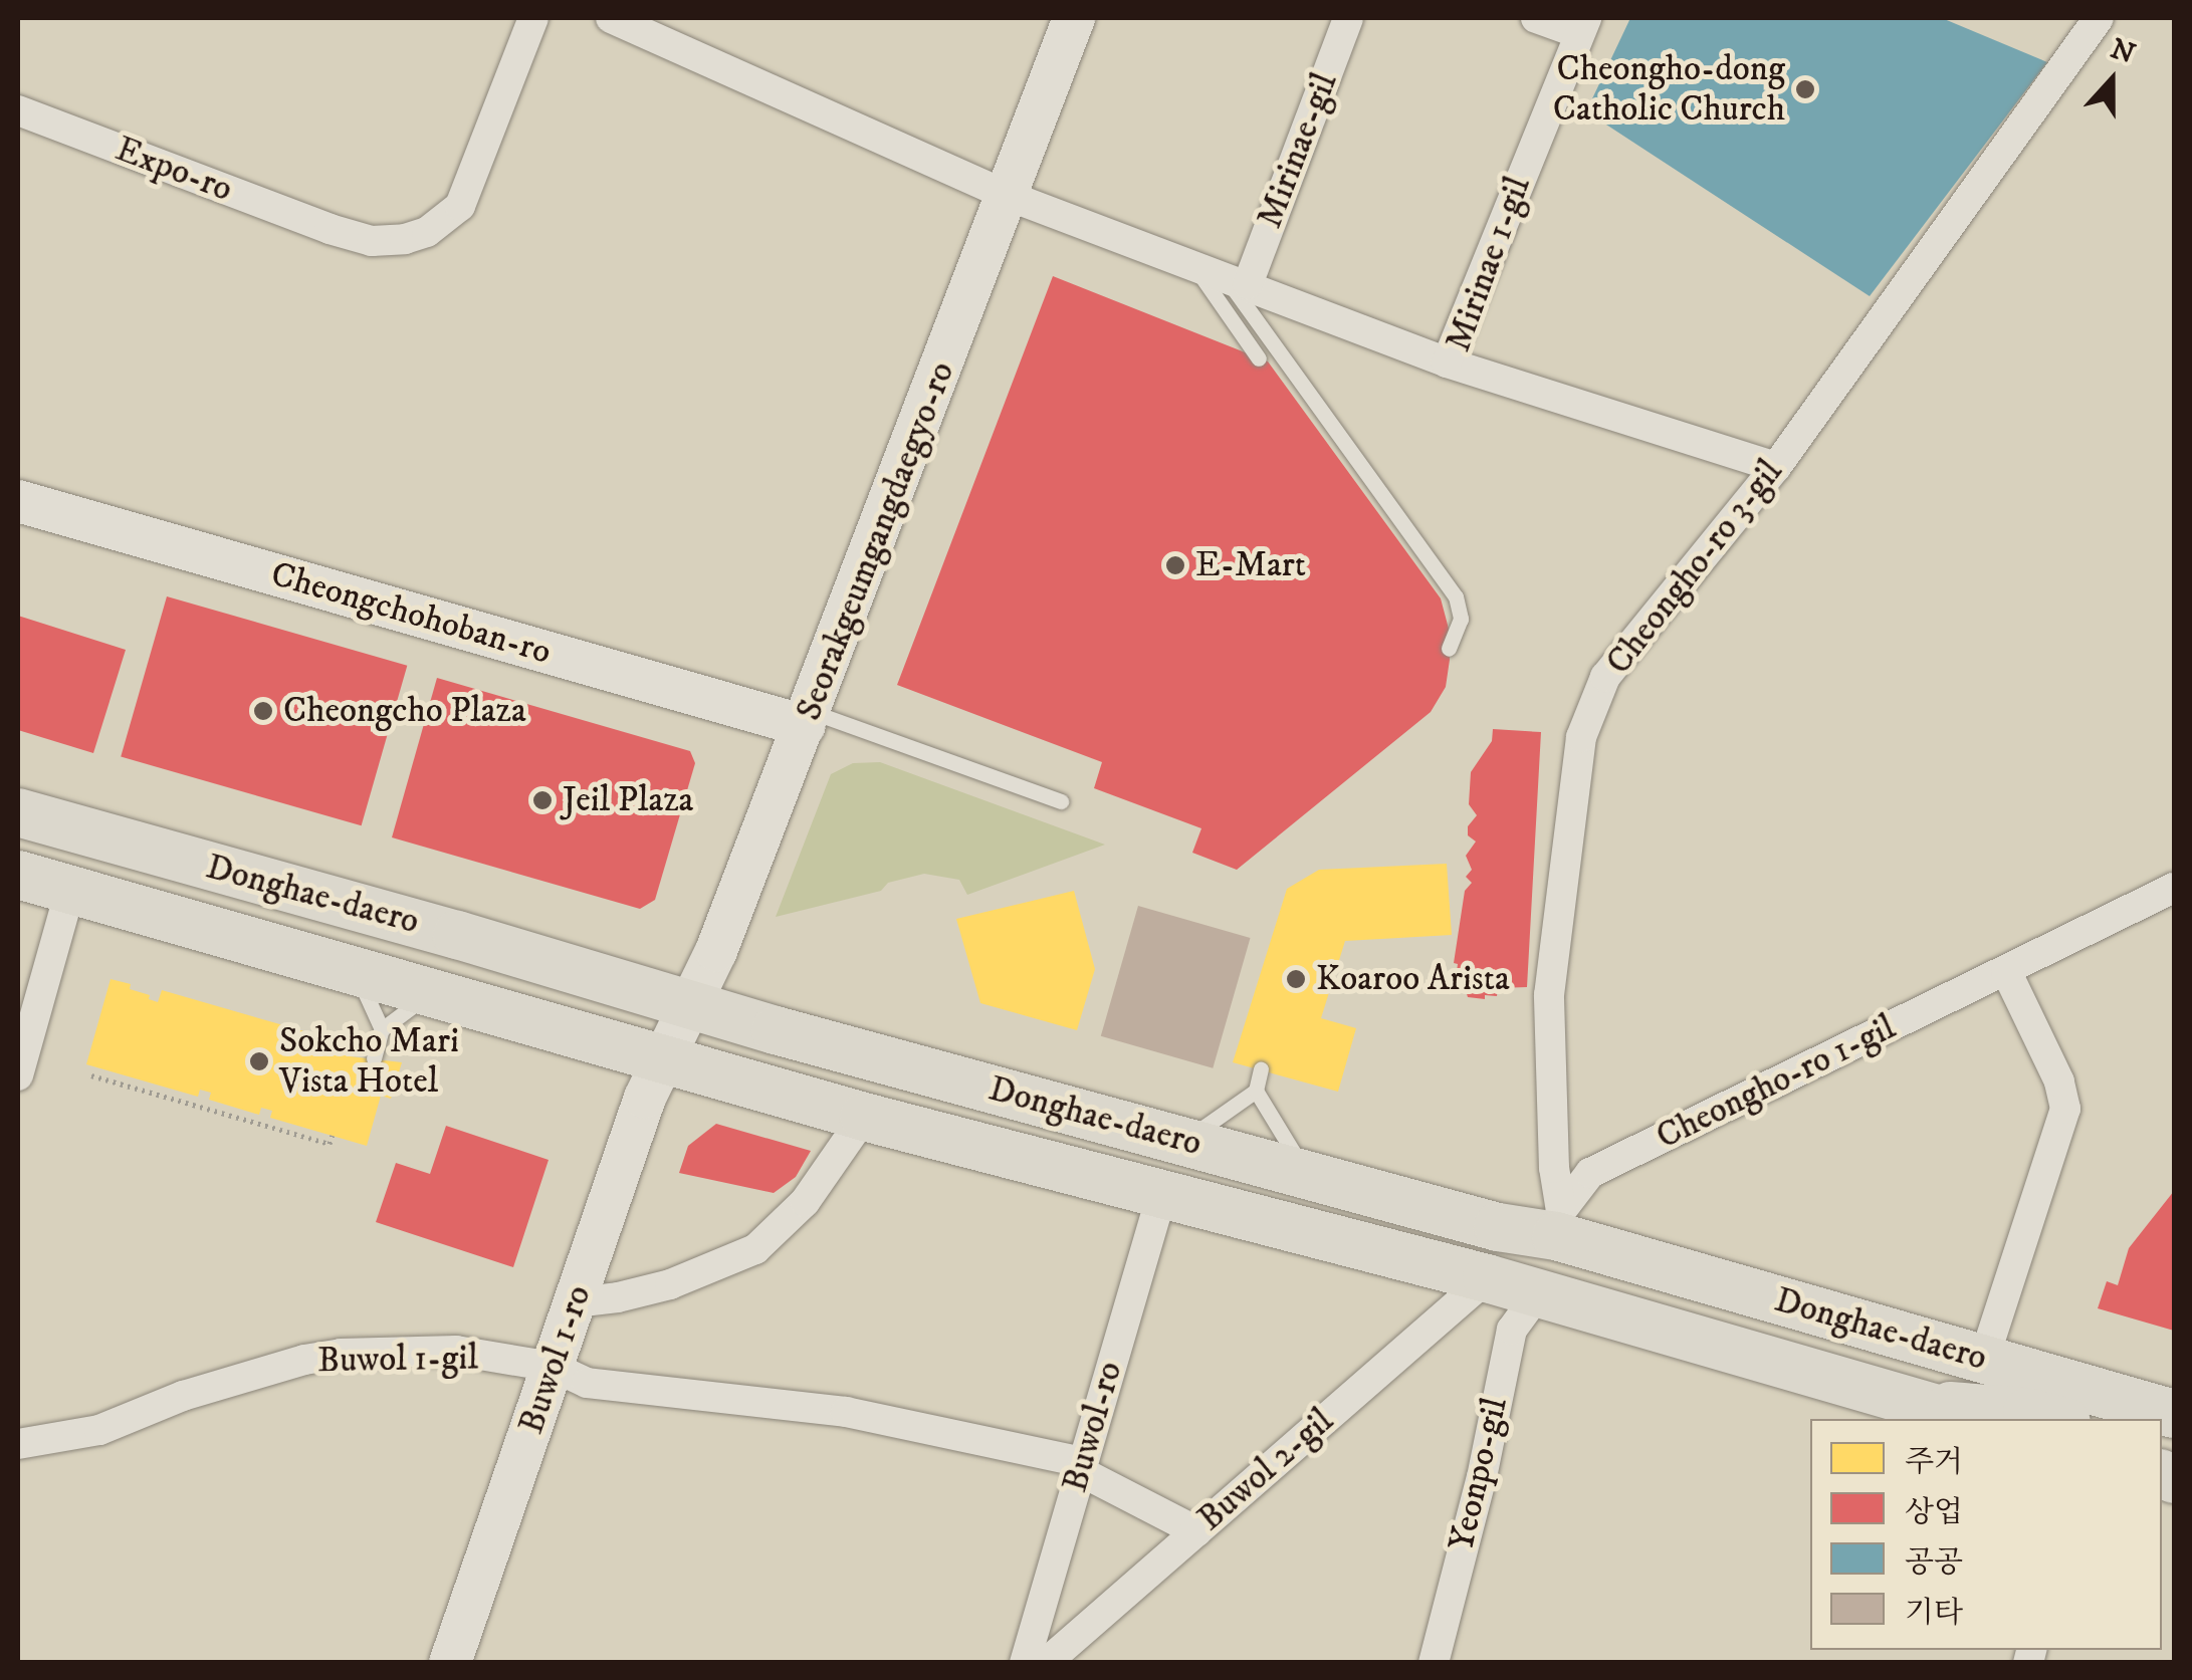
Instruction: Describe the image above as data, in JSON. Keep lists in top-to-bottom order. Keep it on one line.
{"streets":{"main road":["Donghae-daero"],"street":["Mirinae-gil","Expo-ro","Mirinae 1-gil","Seorakgeumgangdaegyo-ro","Cheongho-ro 3-gil","Cheongchohoban-ro","Cheongho-ro 1-gil","Buwol 1-gil","Buwol 1-ro","Buwol-ro","Buwol 2-gil","Yeonpo-gil"]},"crossings":[["Mirinae 1-gil","Cheongho-ro 3-gil"],["Seorakgeumgangdaegyo-ro","Cheongchohoban-ro"],["Seorakgeumgangdaegyo-ro","Donghae-daero"],["Seorakgeumgangdaegyo-ro","Buwol 1-ro"],["Cheongho-ro 3-gil","Donghae-daero"],["Cheongho-ro 3-gil","Cheongho-ro 1-gil"],["Donghae-daero","Cheongho-ro 1-gil"],["Donghae-daero","Buwol 1-ro"],["Donghae-daero","Buwol-ro"],["Donghae-daero","Buwol 2-gil"],["Donghae-daero","Yeonpo-gil"],["Buwol 1-gil","Buwol 1-ro"],["Buwol 1-gil","Buwol-ro"],["Buwol 1-gil","Buwol 2-gil"]],"places":["Cheongho-dong Catholic Church","E-Mart","Cheongcho Plaza","Jeil Plaza","Koaroo Arista","Sokcho Mari Vista Hotel"],"legend":["주거","상업","공공","기타"],"north":"top"}
